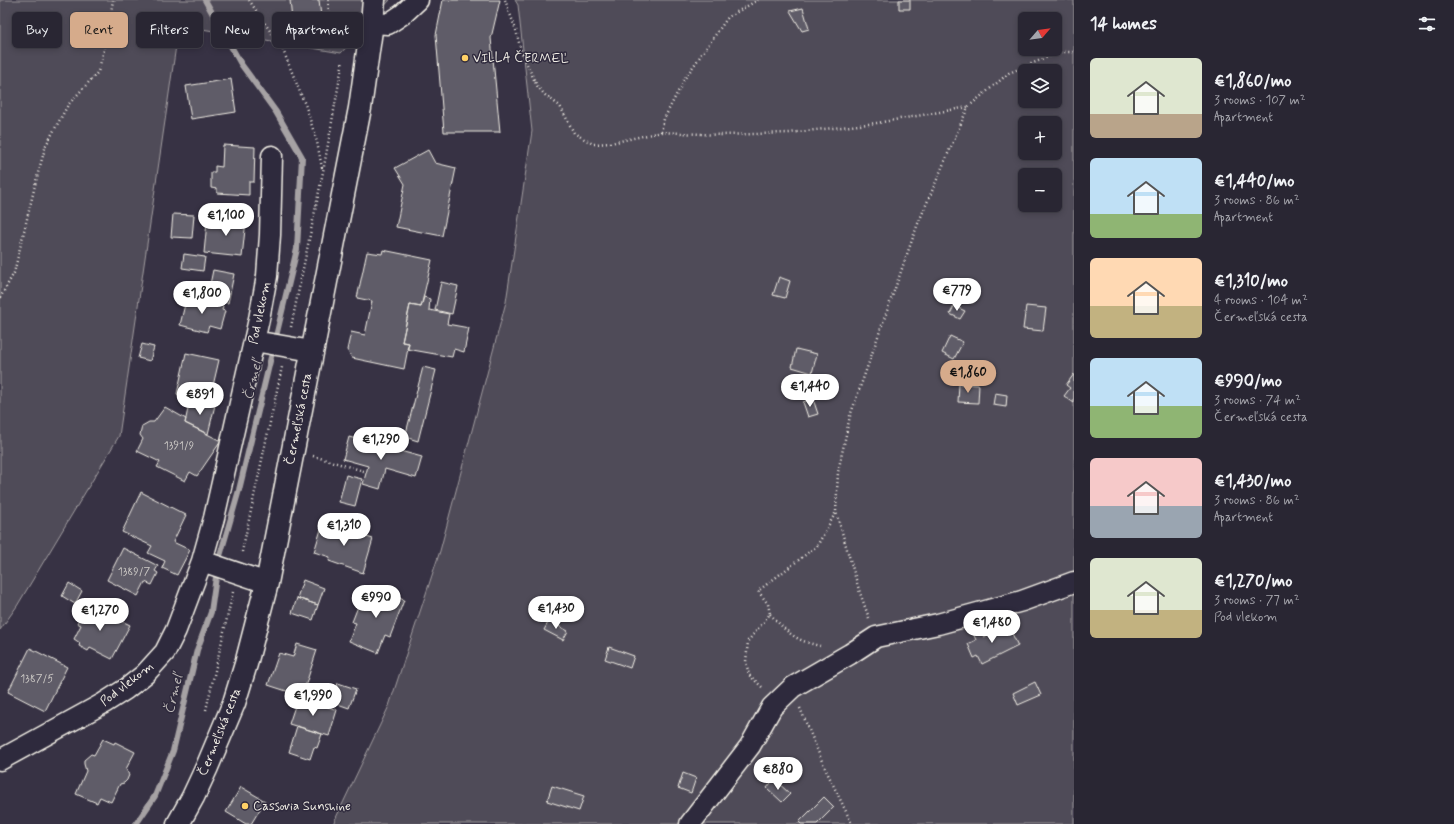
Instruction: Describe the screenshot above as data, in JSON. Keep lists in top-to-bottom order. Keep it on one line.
{"streets":{"main road":["Čermeľská cesta"],"street":["Pod vlekom"]},"water":["Črmeľ"],"places":["VILLA ČERMEĽ","Cassovia Sunshine"],"house_numbers":["1391/9","1389/7","1387/5"],"north":"top right","page":{"heading":"14 homes","map_buttons":["+","−"],"chip":["Buy","Rent","Filters","New","Apartment"],"list":[{"name":"€1,860/mo","note":"3 rooms · 107 m² · Apartment"},{"name":"€1,440/mo","note":"3 rooms · 86 m² · Apartment"},{"name":"€1,310/mo","note":"4 rooms · 104 m² · Čermeľská cesta"},{"name":"€990/mo","note":"3 rooms · 74 m² · Čermeľská cesta"},{"name":"€1,430/mo","note":"3 rooms · 86 m² · Apartment"},{"name":"€1,270/mo","note":"3 rooms · 77 m² · Pod vlekom"}],"price":["€1,100","€779","€1,800","€1,860","€1,440","€891","€1,290","€1,310","€990","€1,430","€1,270","€1,480","€1,990","€880"]}}
